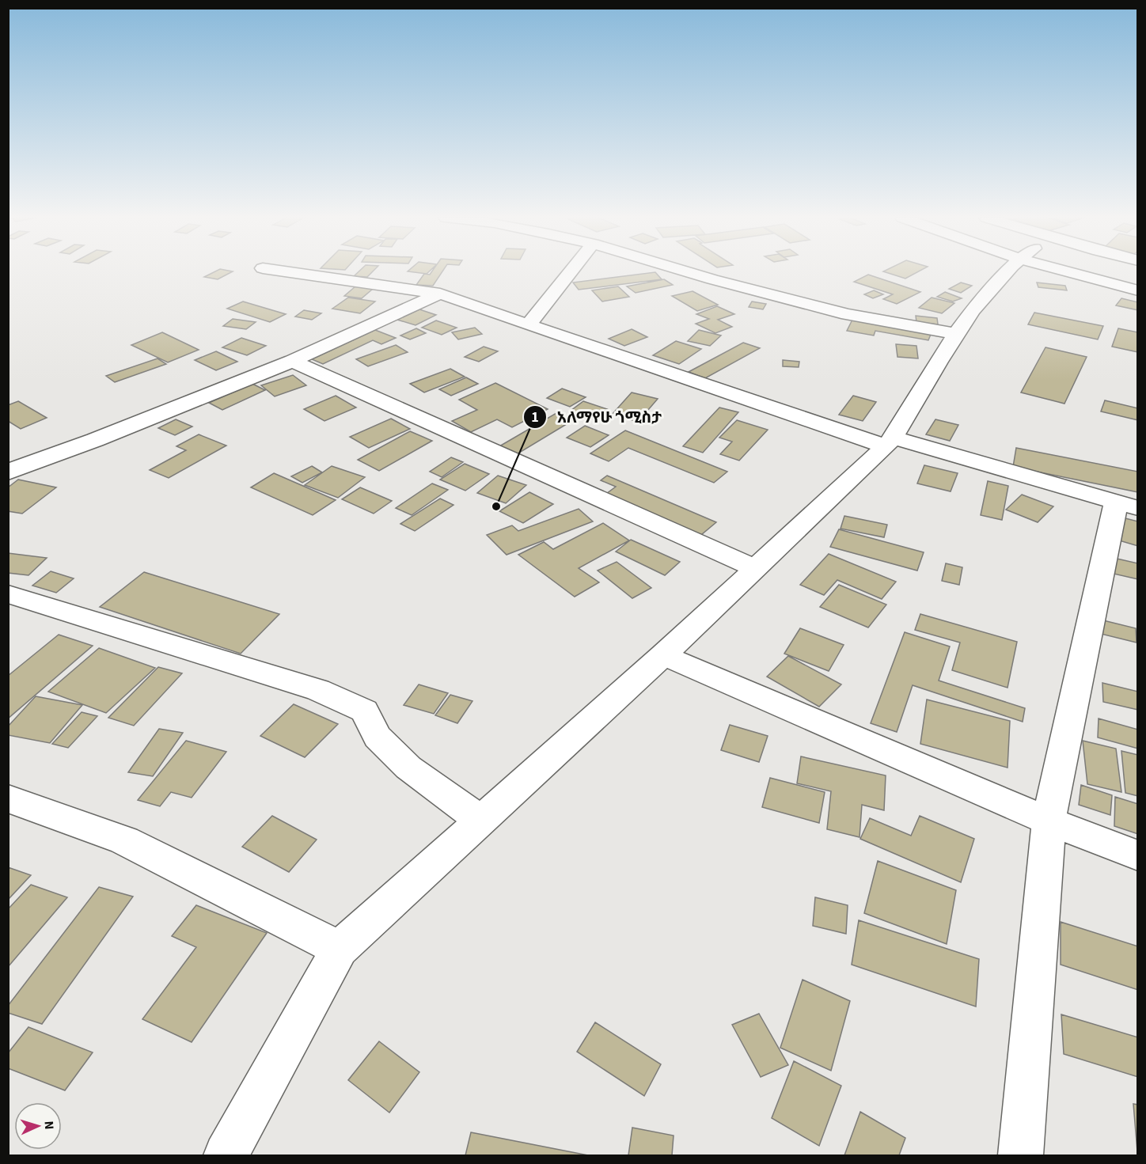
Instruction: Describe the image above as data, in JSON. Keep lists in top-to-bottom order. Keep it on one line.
{"places":["አለማየሁ ጎሚስታ"],"north":"right"}
